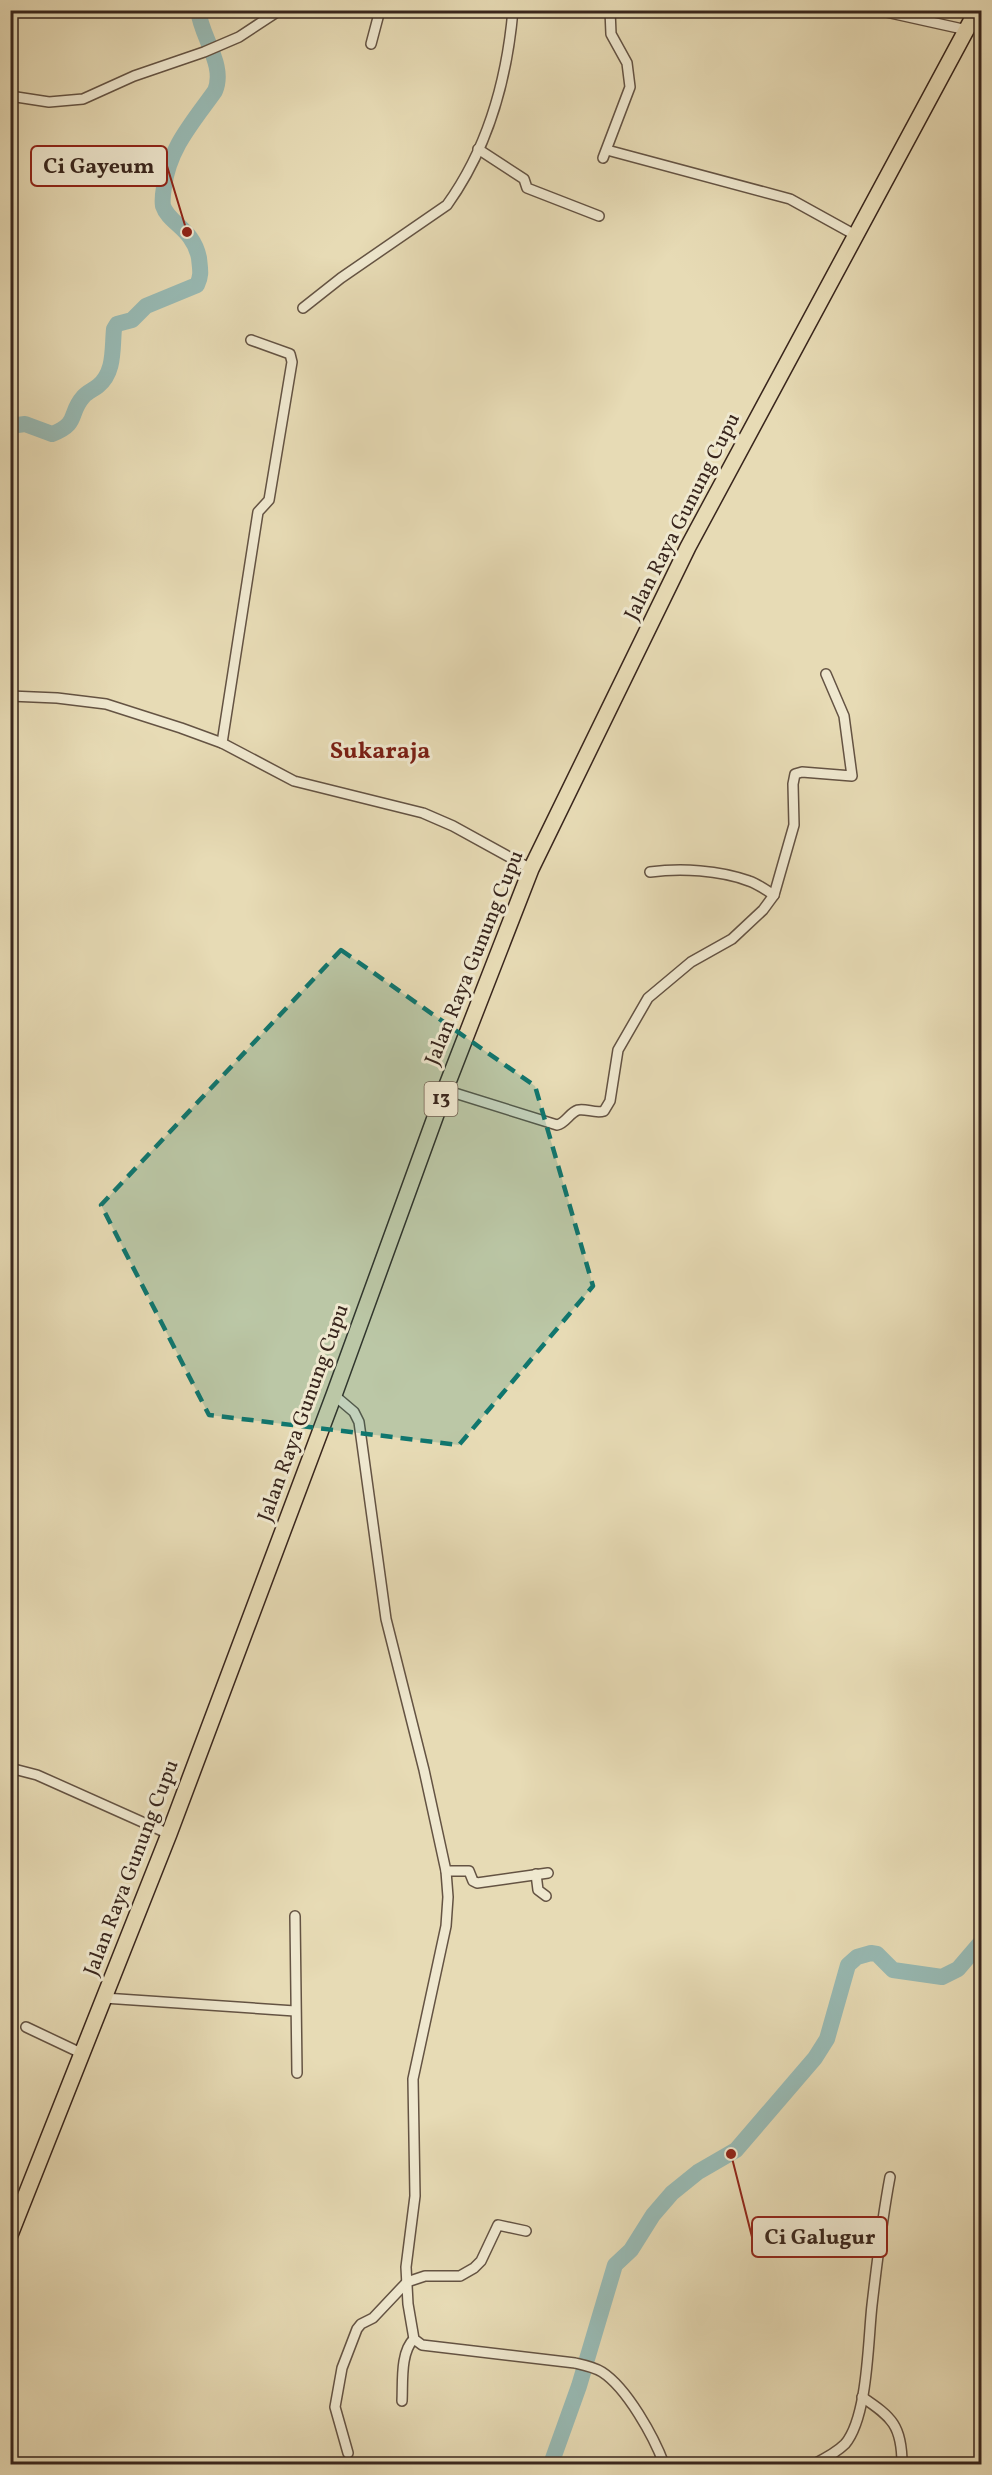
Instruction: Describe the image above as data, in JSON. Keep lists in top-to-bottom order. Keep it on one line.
{"streets":{"highway":["Jalan Raya Gunung Cupu","13"]},"districts":["Sukaraja"],"places":["Ci Gayeum","Ci Galugur"]}
